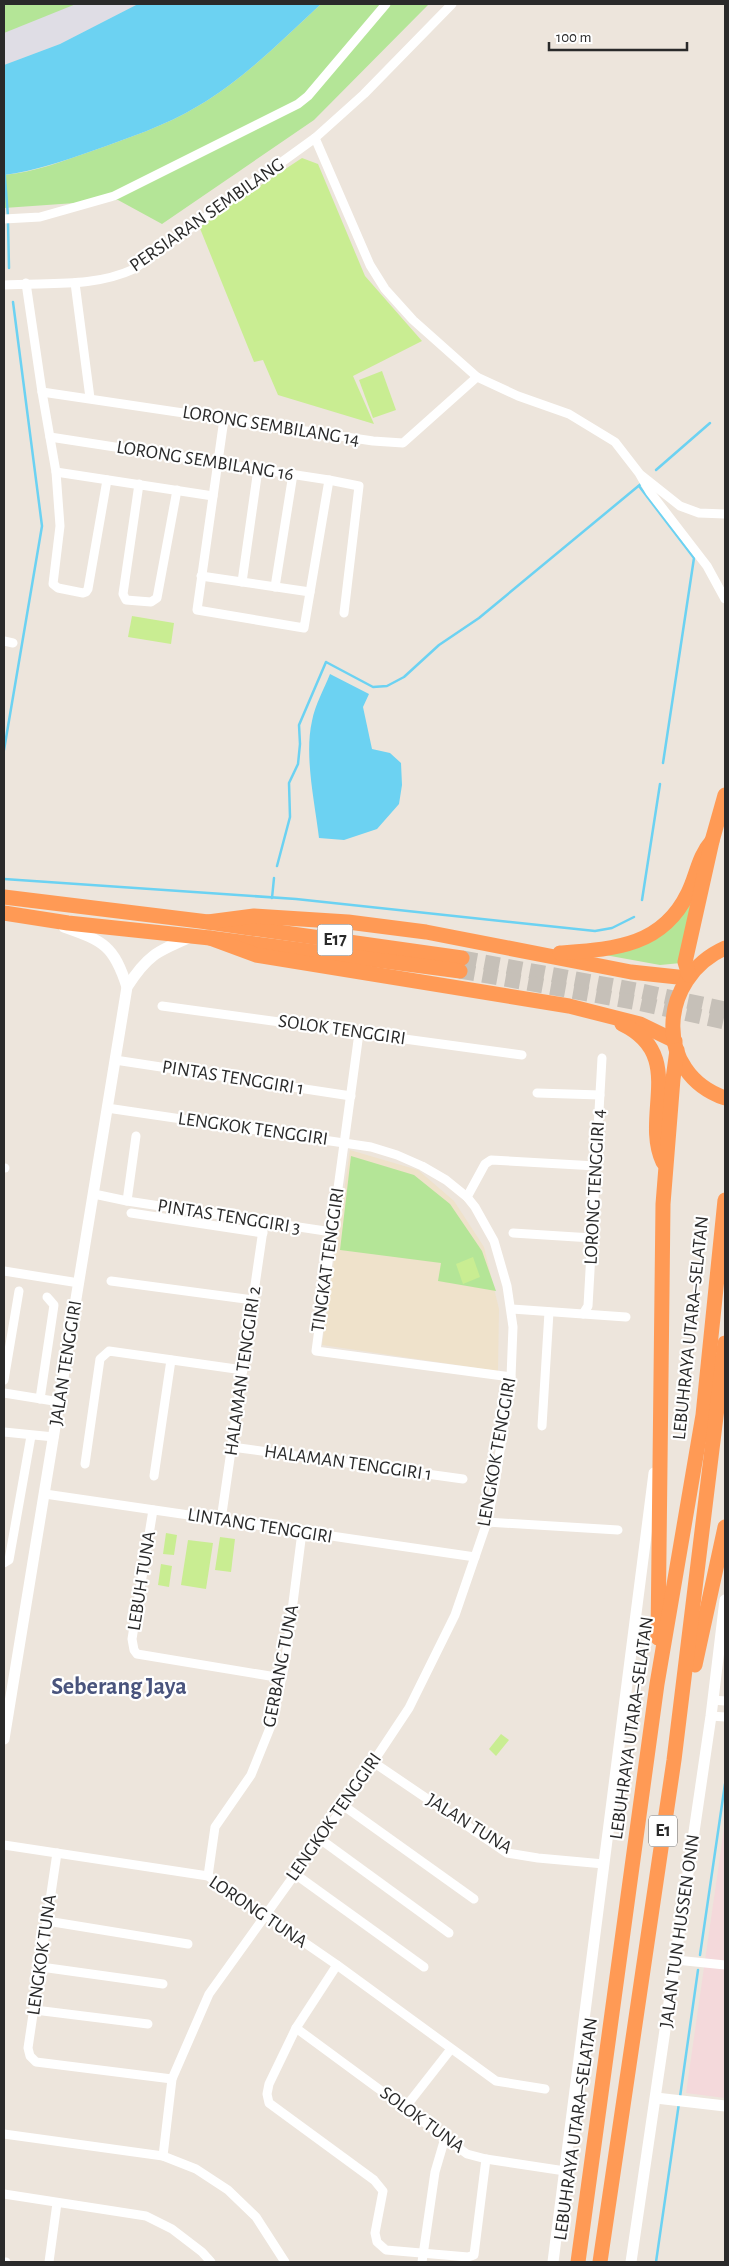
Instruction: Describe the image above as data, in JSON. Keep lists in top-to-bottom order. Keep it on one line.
{"streets":{"highway":["E17","LEBUHRAYA UTARA–SELATAN","E1"],"main road":["JALAN TENGGIRI","JALAN TUN HUSSEN ONN"],"street":["PERSIARAN SEMBILANG","LORONG SEMBILANG 14","LORONG SEMBILANG 16","SOLOK TENGGIRI","PINTAS TENGGIRI 1","LENGKOK TENGGIRI","LORONG TENGGIRI 4","PINTAS TENGGIRI 3","TINGKAT TENGGIRI","HALAMAN TENGGIRI 2","HALAMAN TENGGIRI 1","LINTANG TENGGIRI","LEBUH TUNA","GERBANG TUNA","JALAN TUNA","LORONG TUNA","LENGKOK TUNA","SOLOK TUNA"]},"crossings":[["SOLOK TENGGIRI","TINGKAT TENGGIRI"],["PINTAS TENGGIRI 1","TINGKAT TENGGIRI"],["PINTAS TENGGIRI 1","JALAN TENGGIRI"],["LENGKOK TENGGIRI","TINGKAT TENGGIRI"],["LENGKOK TENGGIRI","JALAN TENGGIRI"],["LENGKOK TENGGIRI","LINTANG TENGGIRI"],["LENGKOK TENGGIRI","JALAN TUNA"],["LENGKOK TENGGIRI","LORONG TUNA"],["LENGKOK TENGGIRI","LENGKOK TUNA"],["PINTAS TENGGIRI 3","TINGKAT TENGGIRI"],["PINTAS TENGGIRI 3","JALAN TENGGIRI"],["PINTAS TENGGIRI 3","HALAMAN TENGGIRI 2"],["JALAN TENGGIRI","LINTANG TENGGIRI"],["HALAMAN TENGGIRI 2","HALAMAN TENGGIRI 1"],["HALAMAN TENGGIRI 2","LINTANG TENGGIRI"],["LINTANG TENGGIRI","LEBUH TUNA"],["LINTANG TENGGIRI","GERBANG TUNA"],["LEBUH TUNA","GERBANG TUNA"],["GERBANG TUNA","LORONG TUNA"],["LORONG TUNA","LENGKOK TUNA"]],"districts":["Seberang Jaya"],"scale_bar":"100 m"}
